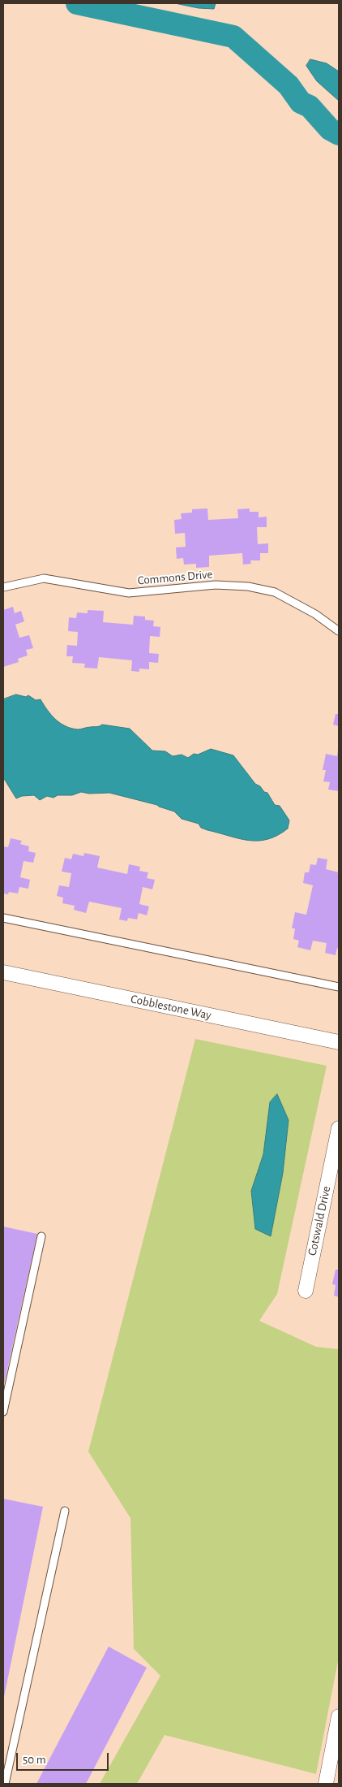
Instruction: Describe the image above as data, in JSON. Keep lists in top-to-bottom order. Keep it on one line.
{"streets":{"street":["Cobblestone Way","Cotswald Drive"],"lane":["Commons Drive"]},"scale_bar":"50 m"}
